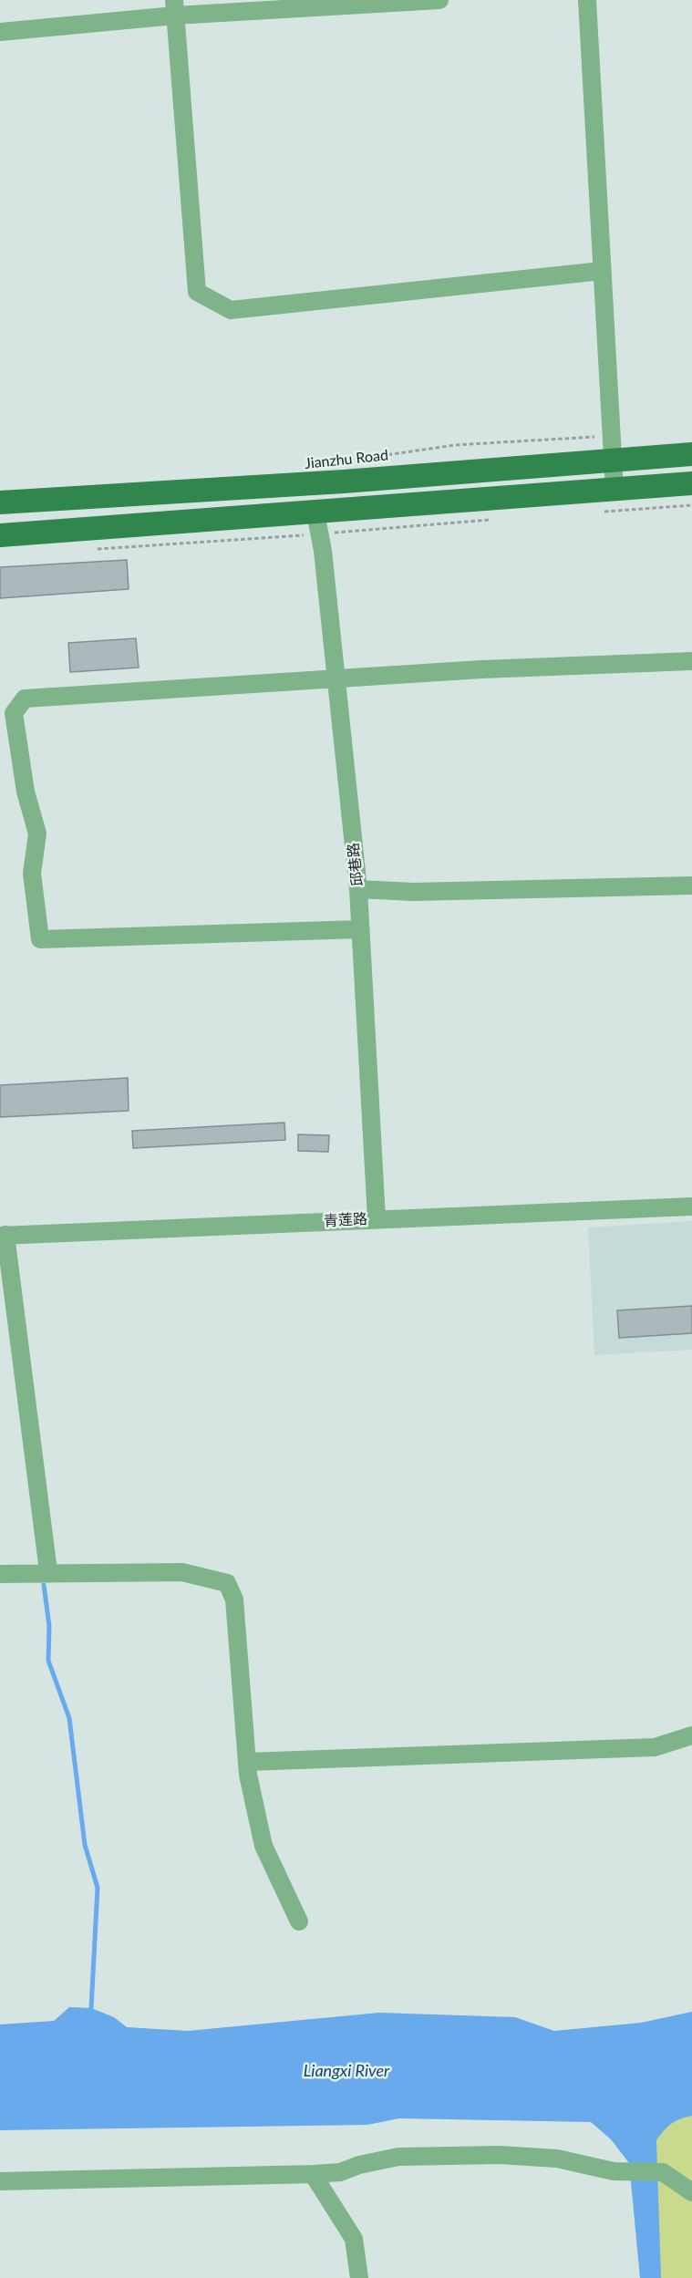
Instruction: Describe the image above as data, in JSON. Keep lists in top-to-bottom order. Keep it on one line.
{"streets":{"main road":["Jianzhu Road"],"street":["邱巷路","青莲路"]},"crossings":[["邱巷路","青莲路"]],"water":["Liangxi River"]}
